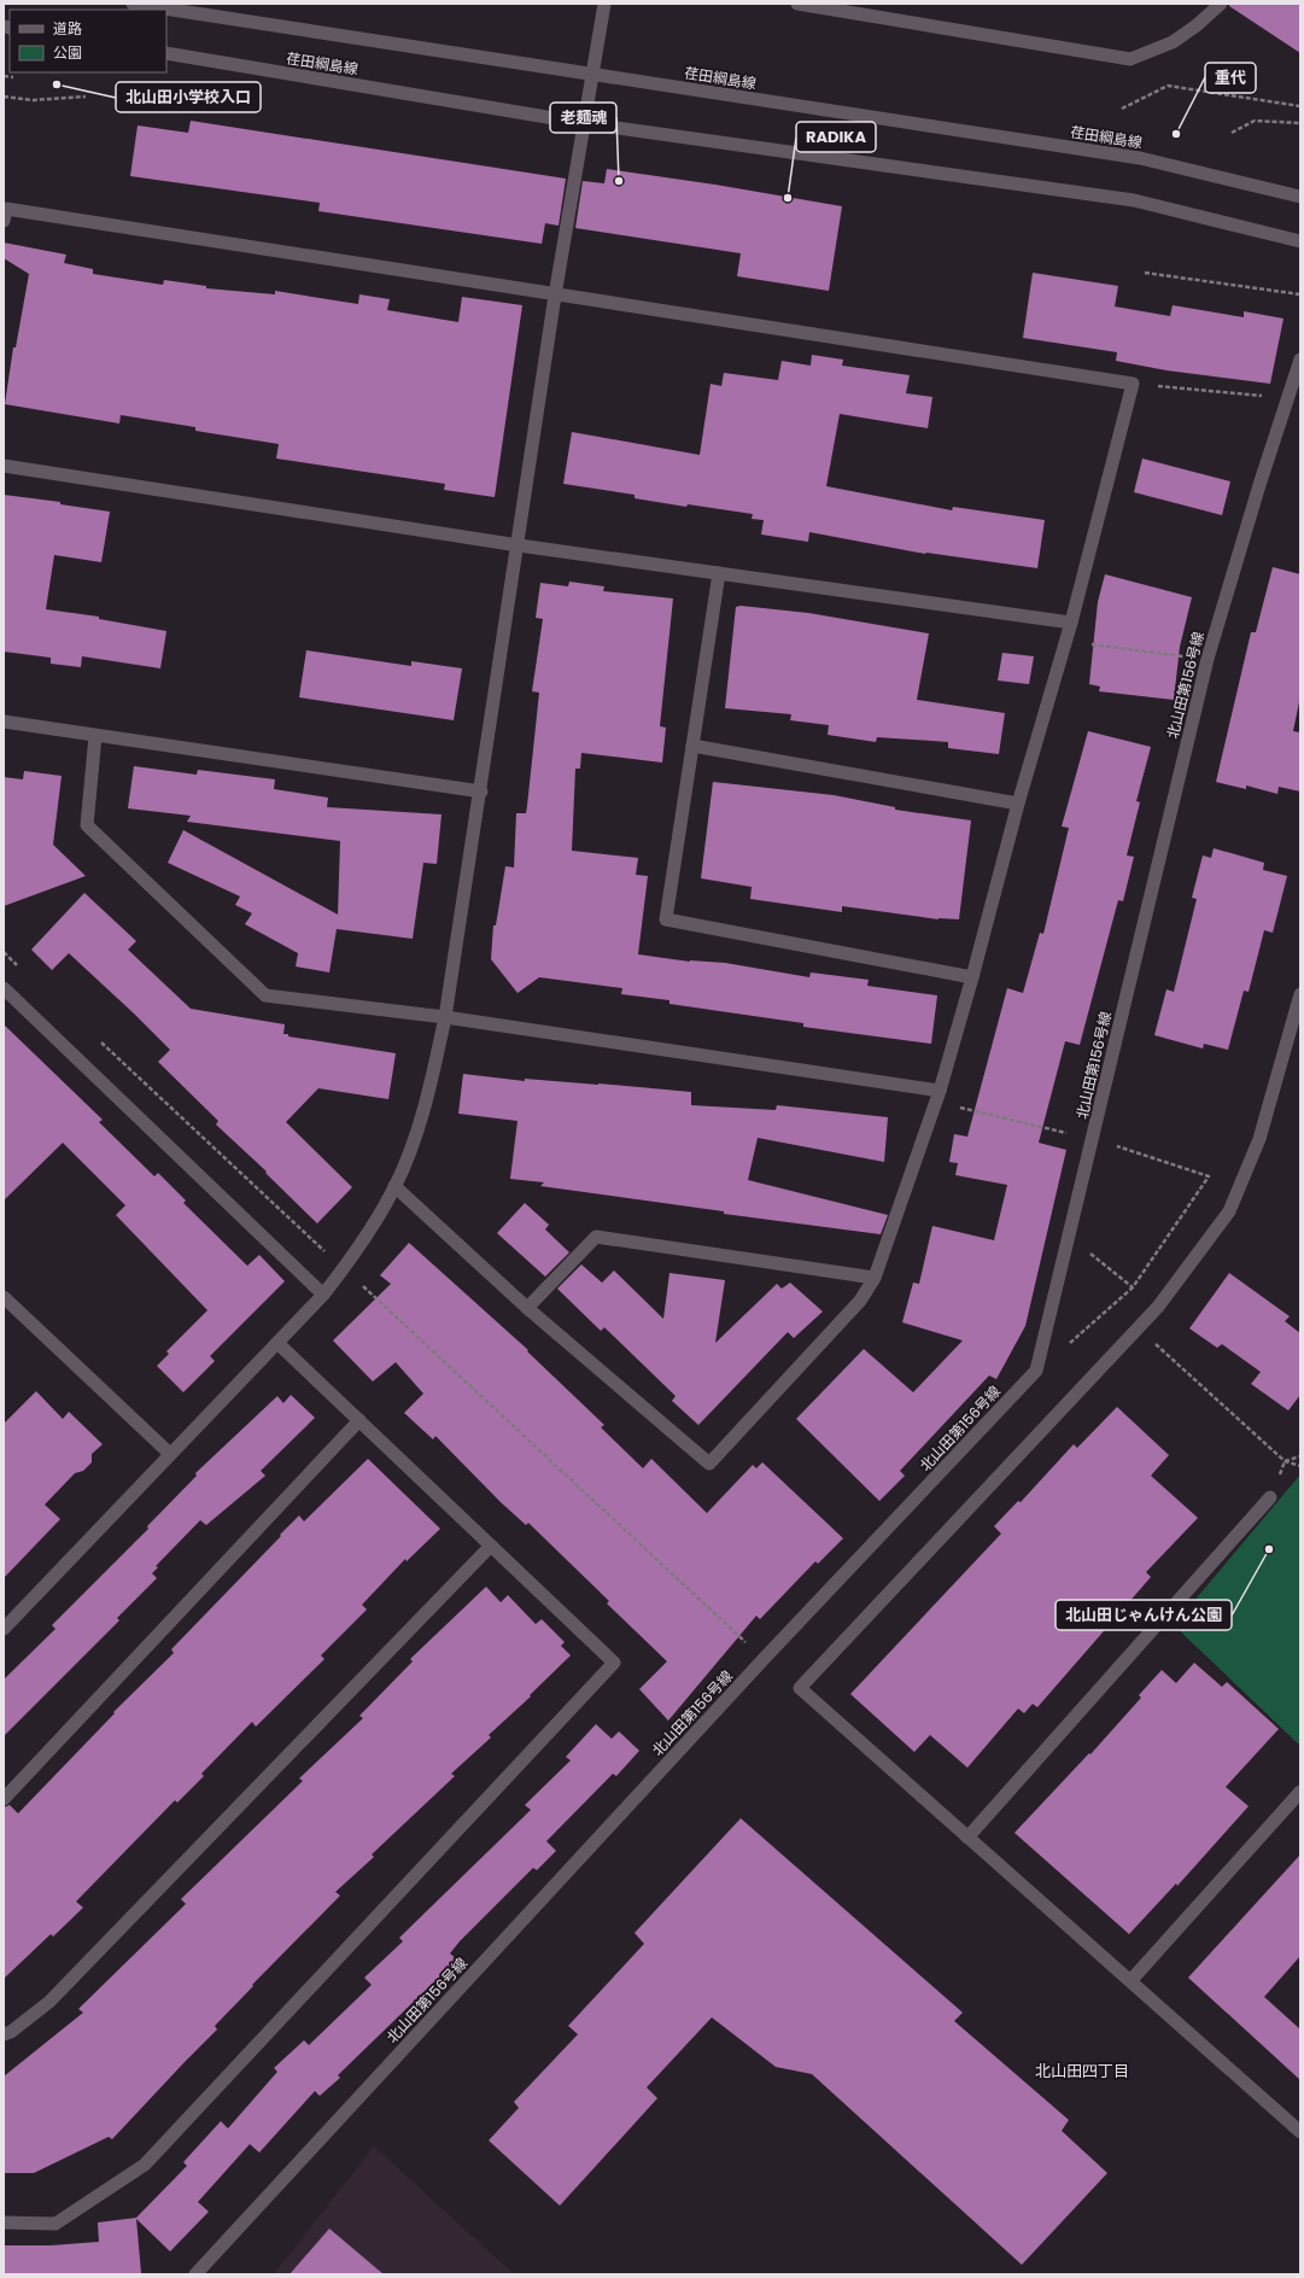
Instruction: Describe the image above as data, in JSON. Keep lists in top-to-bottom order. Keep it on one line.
{"streets":{"street":["荏田綱島線","北山田第156号線"]},"districts":["北山田四丁目"],"places":["北山田小学校入口","重代","老麺魂","RADIKA","北山田じゃんけん公園"],"legend":["道路","公園"]}
